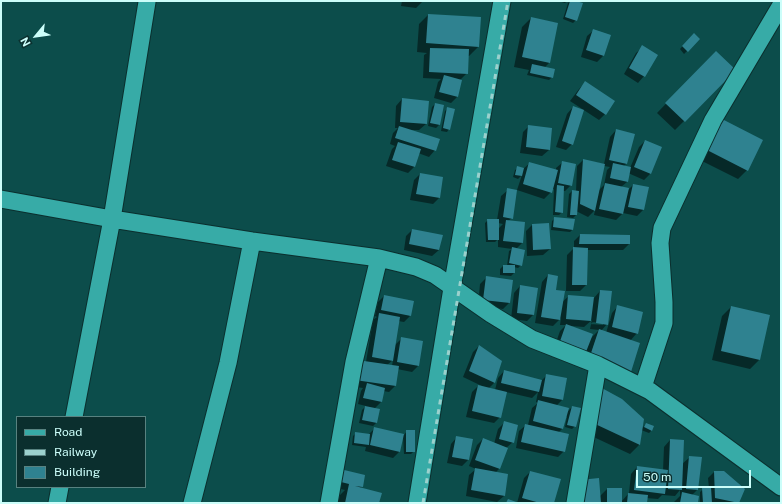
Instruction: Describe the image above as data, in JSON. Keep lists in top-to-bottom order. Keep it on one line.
{"legend":["Road","Railway","Building"],"scale_bar":"50 m","north":"bottom left"}
